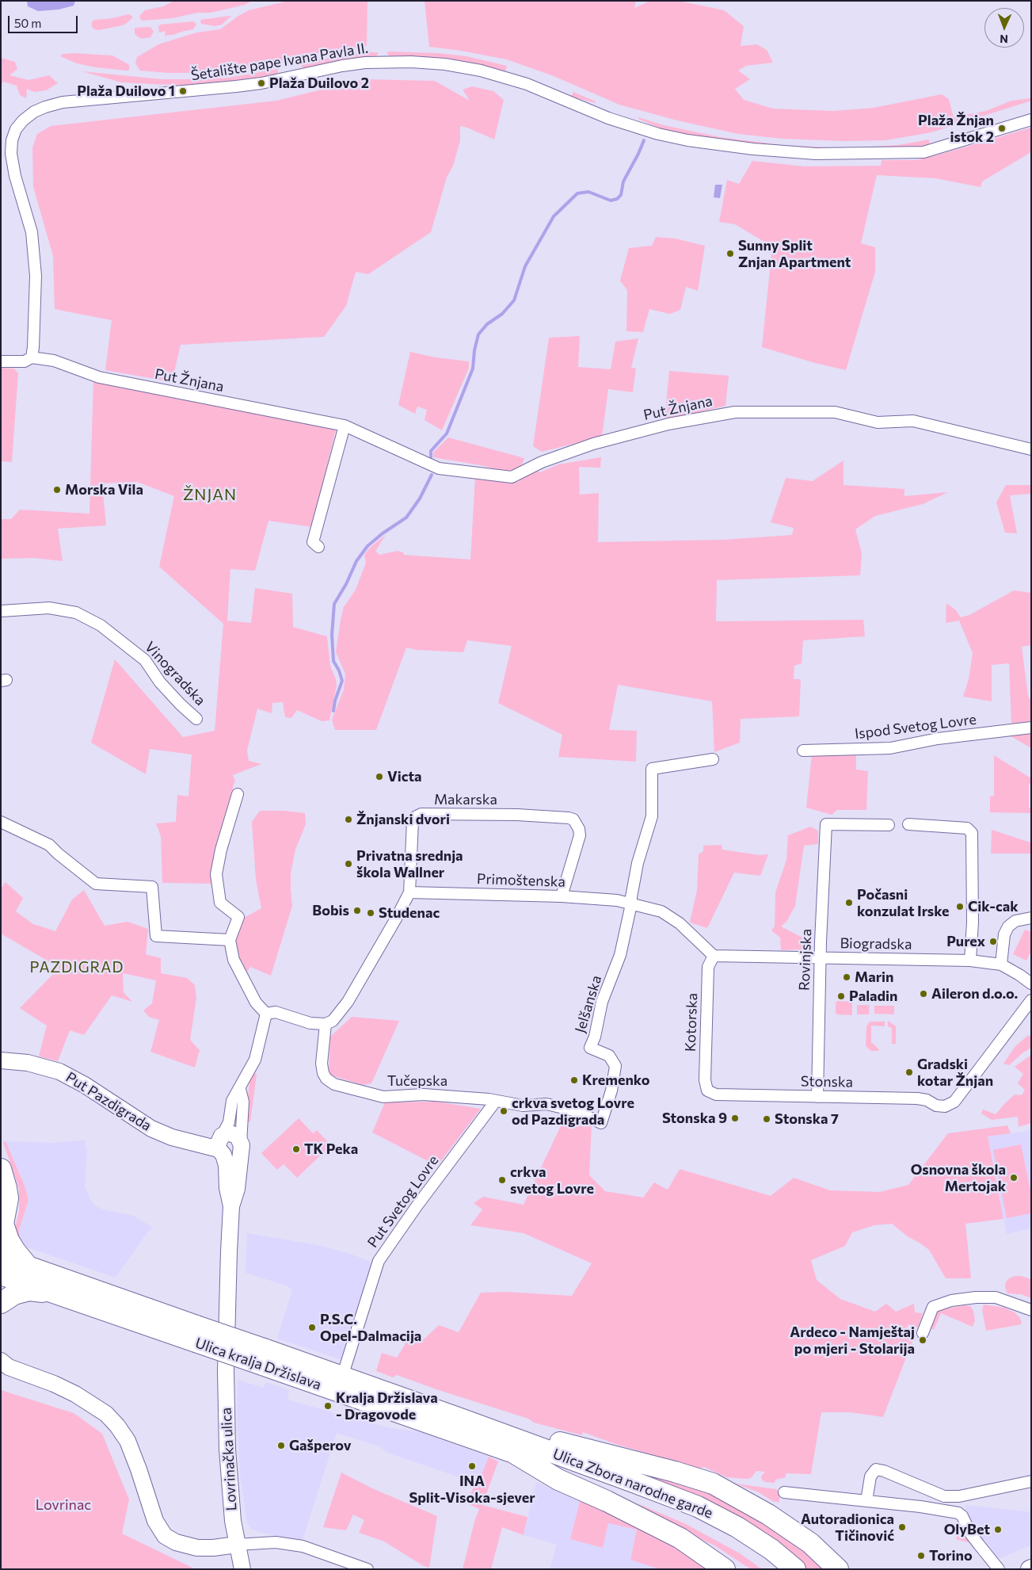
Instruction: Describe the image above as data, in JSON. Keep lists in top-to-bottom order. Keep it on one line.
{"streets":{"highway":["Ulica kralja Držislava","Ulica Zbora narodne garde"],"street":["Šetalište pape Ivana Pavla II.","Put Žnjana","Vinogradska","Ispod Svetog Lovre","Makarska","Primoštenska","Biogradska","Rovinjska","Jelšanska","Kotorska","Tučepska","Stonska","Put Pazdigrada","Put Svetog Lovre","Lovrinačka ulica"]},"crossings":[["Šetalište pape Ivana Pavla II.","Put Žnjana"],["Makarska","Primoštenska"],["Primoštenska","Jelšanska"],["Biogradska","Rovinjska"],["Biogradska","Kotorska"],["Rovinjska","Stonska"],["Jelšanska","Tučepska"],["Kotorska","Stonska"],["Tučepska","Put Svetog Lovre"],["Put Svetog Lovre","Ulica kralja Držislava"],["Ulica kralja Držislava","Ulica Zbora narodne garde"]],"districts":["ŽNJAN","PAZDIGRAD"],"parks":["Lovrinac"],"places":["Plaža Duilovo 2","Plaža Duilovo 1","Plaža Žnjan istok 2","Sunny Split Znjan Apartment","Morska Vila","Victa","Žnjanski dvori","Privatna srednja škola Wallner","Počasni konzulat Irske","Cik-cak","Bobis","Studenac","Purex","Marin","Aileron d.o.o.","Paladin","Gradski kotar Žnjan","Kremenko","crkva svetog Lovre od Pazdigrada","Stonska 9","Stonska 7","TK Peka","Osnovna škola Mertojak","crkva svetog Lovre","P.S.C. Opel-Dalmacija","Ardeco - Namještaj po mjeri - Stolarija","Kralja Držislava - Dragovode","Gašperov","INA Split-Visoka-sjever","Autoradionica Tičinović","OlyBet","Torino"],"scale_bar":"50 m","north":"bottom"}
